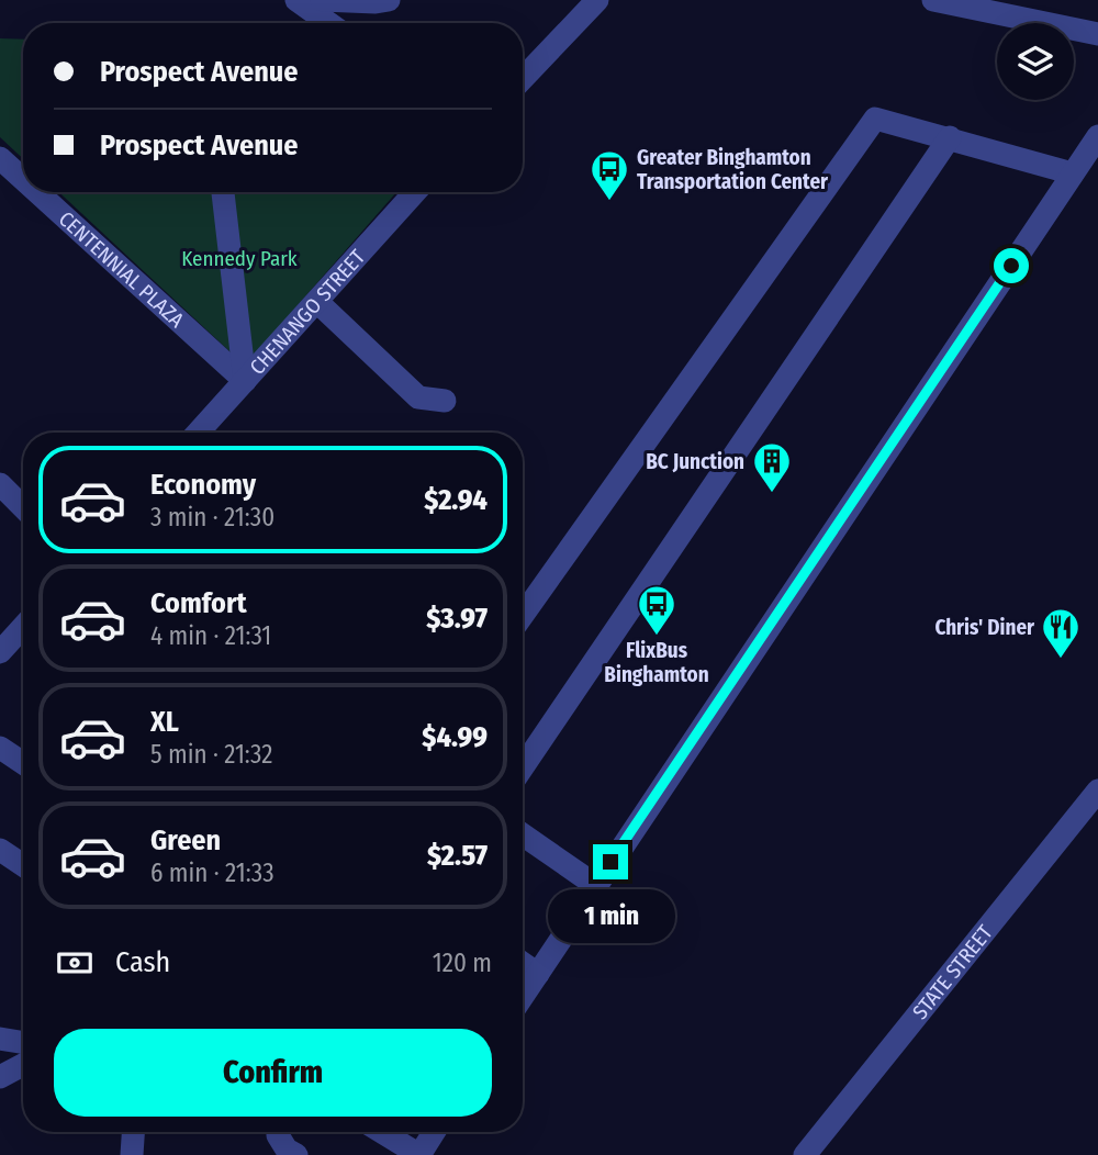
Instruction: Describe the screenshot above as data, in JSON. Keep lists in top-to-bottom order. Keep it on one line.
{"streets":{"street":["CENTENNIAL PLAZA","CHENANGO STREET","STATE STREET"]},"crossings":[["CENTENNIAL PLAZA","CHENANGO STREET"]],"parks":["Kennedy Park"],"places":{"bus stop":["Greater Binghamton Transportation Center","FlixBus Binghamton"],"building":["BC Junction"],"restaurant":["Chris' Diner"]},"page":{"banner":["Prospect Avenue","Prospect Avenue"],"list":[{"name":"Economy","note":"3 min · 21:30","value":"$2.94"},{"name":"Comfort","note":"4 min · 21:31","value":"$3.97"},{"name":"XL","note":"5 min · 21:32","value":"$4.99"},{"name":"Green","note":"6 min · 21:33","value":"$2.57"}],"bubble":"1 min","pay":["Cash","120 m"],"buttons":"Confirm"}}
